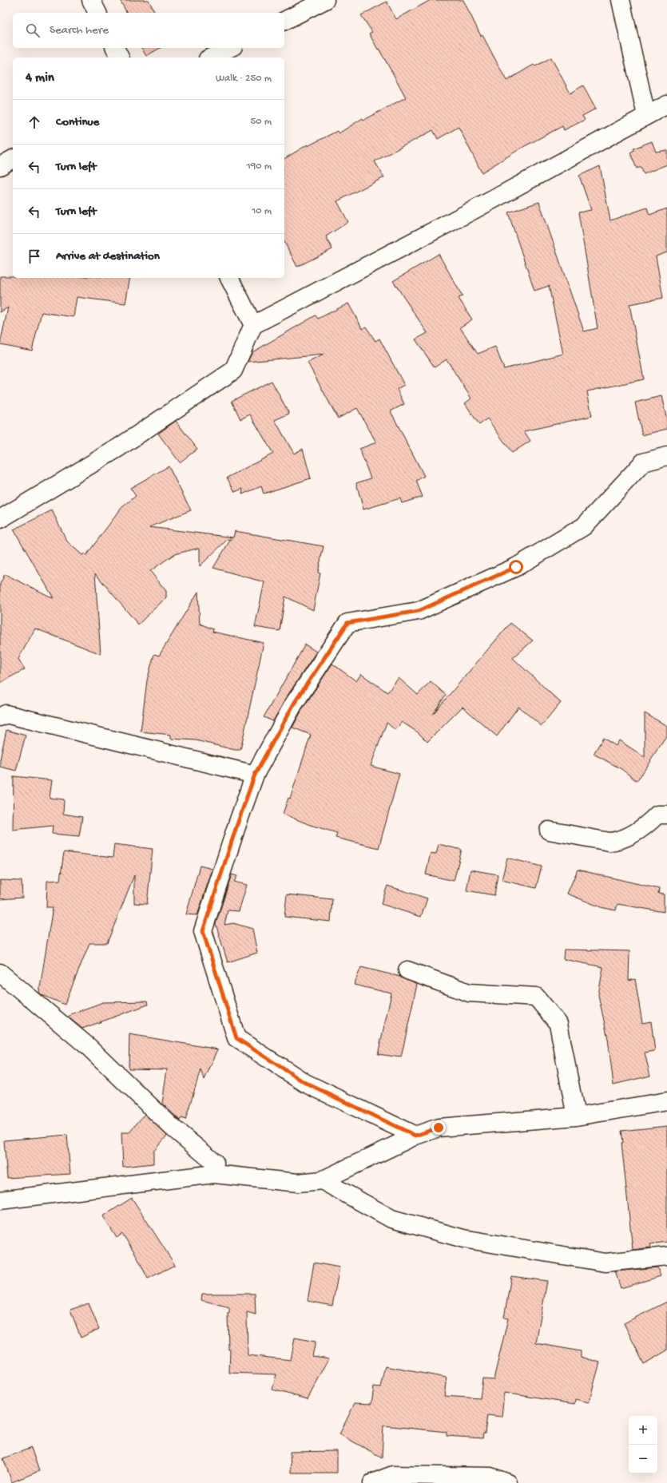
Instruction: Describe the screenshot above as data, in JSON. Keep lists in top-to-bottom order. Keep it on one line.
{"page":{"search":"Search here","heading":["4 min","Walk · 250 m"],"list":[["Continue","50 m"],["Turn left","190 m"],["Turn left","10 m"],"Arrive at destination"],"map_buttons":["+","−"]}}
